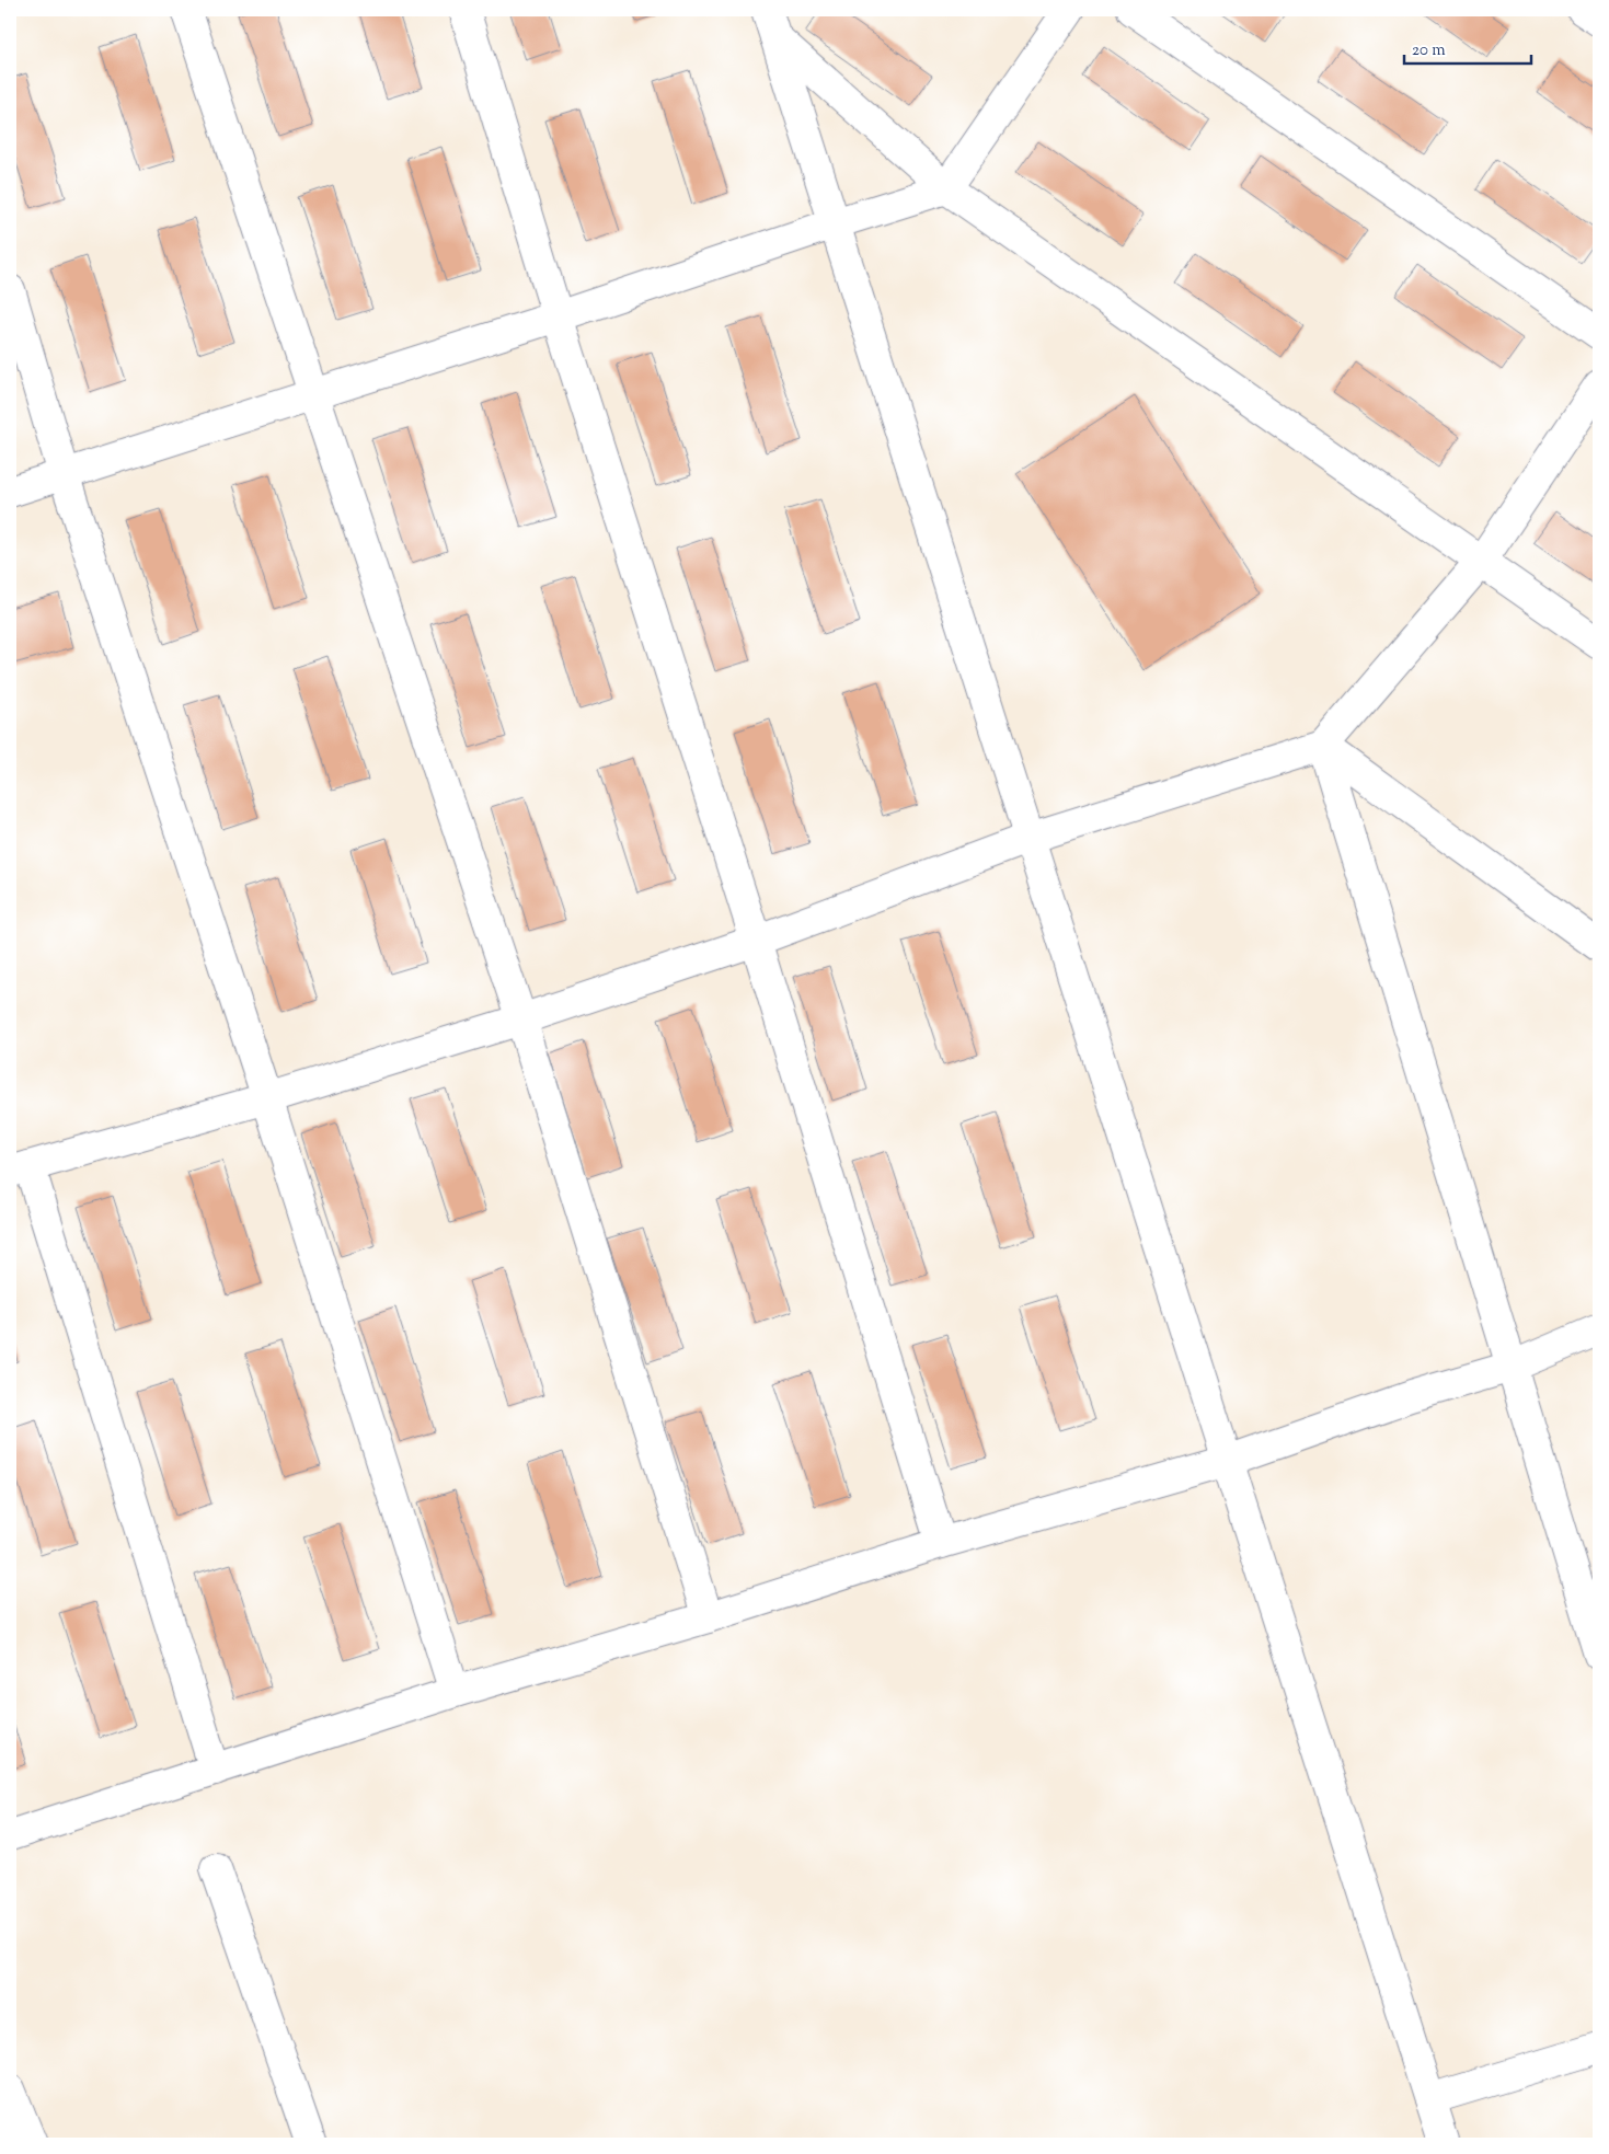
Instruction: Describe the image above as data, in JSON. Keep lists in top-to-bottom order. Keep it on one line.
{"scale_bar":"20 m"}
